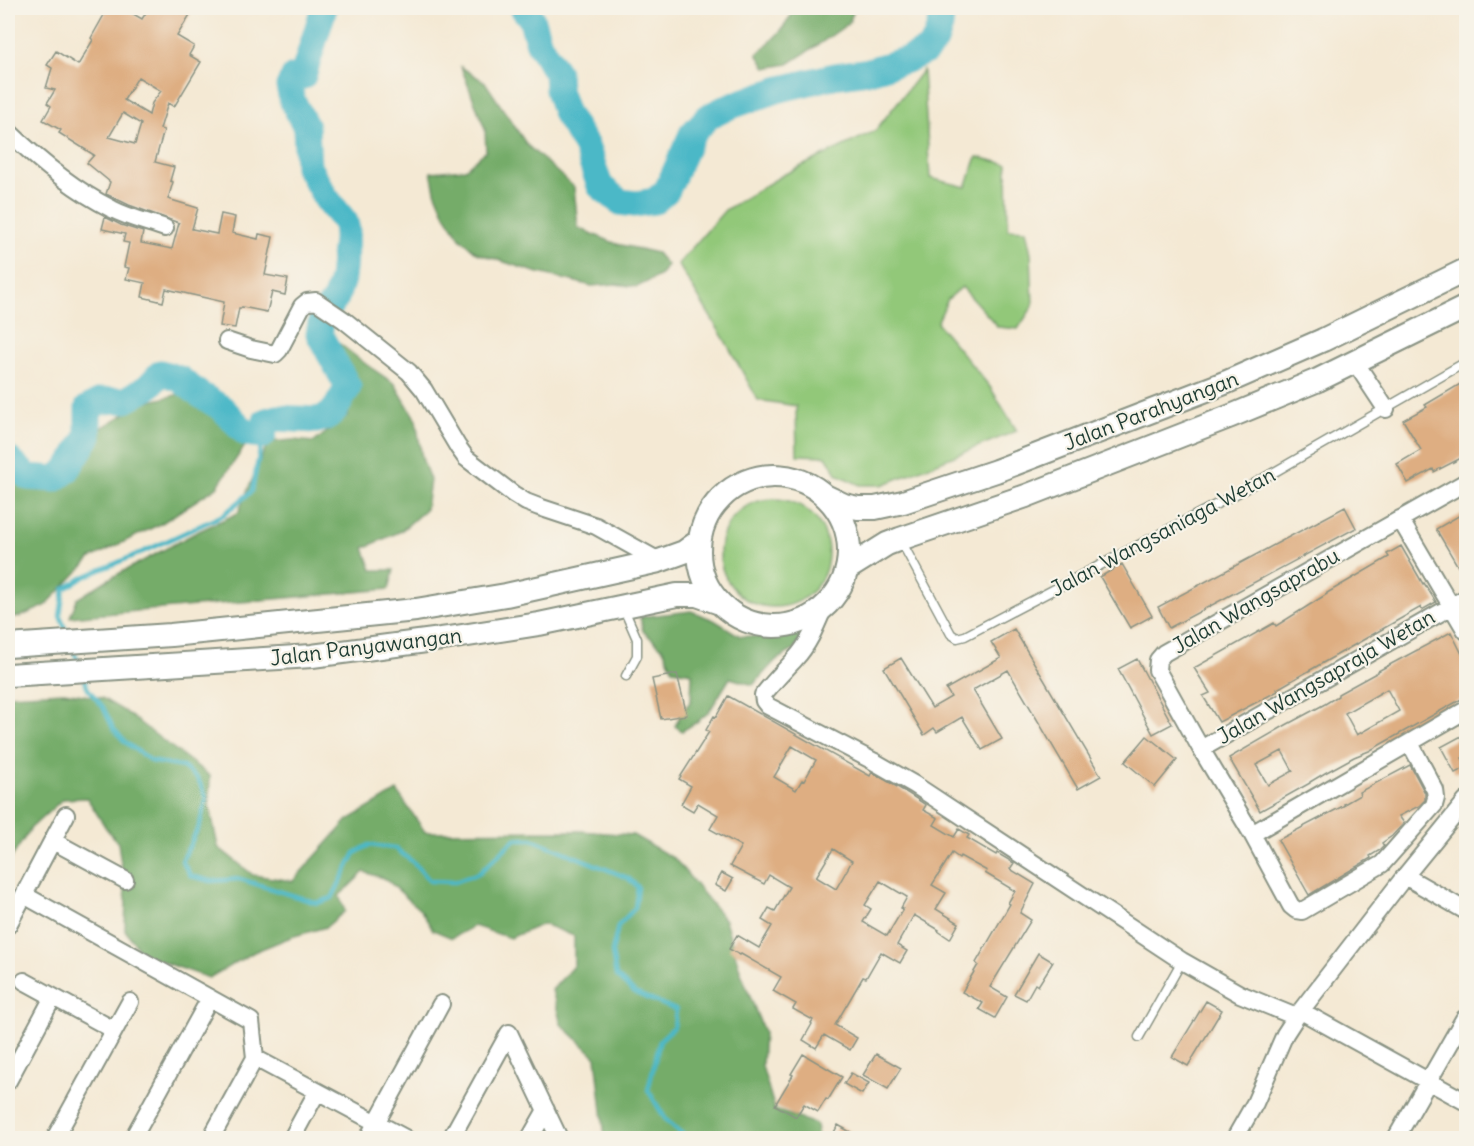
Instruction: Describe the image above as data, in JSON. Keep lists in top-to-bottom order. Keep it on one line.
{"streets":{"main road":["Jalan Parahyangan","Jalan Panyawangan"],"street":["Jalan Wangsaprabu","Jalan Wangsapraja Wetan"],"lane":["Jalan Wangsaniaga Wetan"]},"crossings":[["Jalan Parahyangan","Jalan Wangsaniaga Wetan"],["Jalan Parahyangan","Jalan Panyawangan"],["Jalan Wangsaprabu","Jalan Wangsapraja Wetan"]]}
